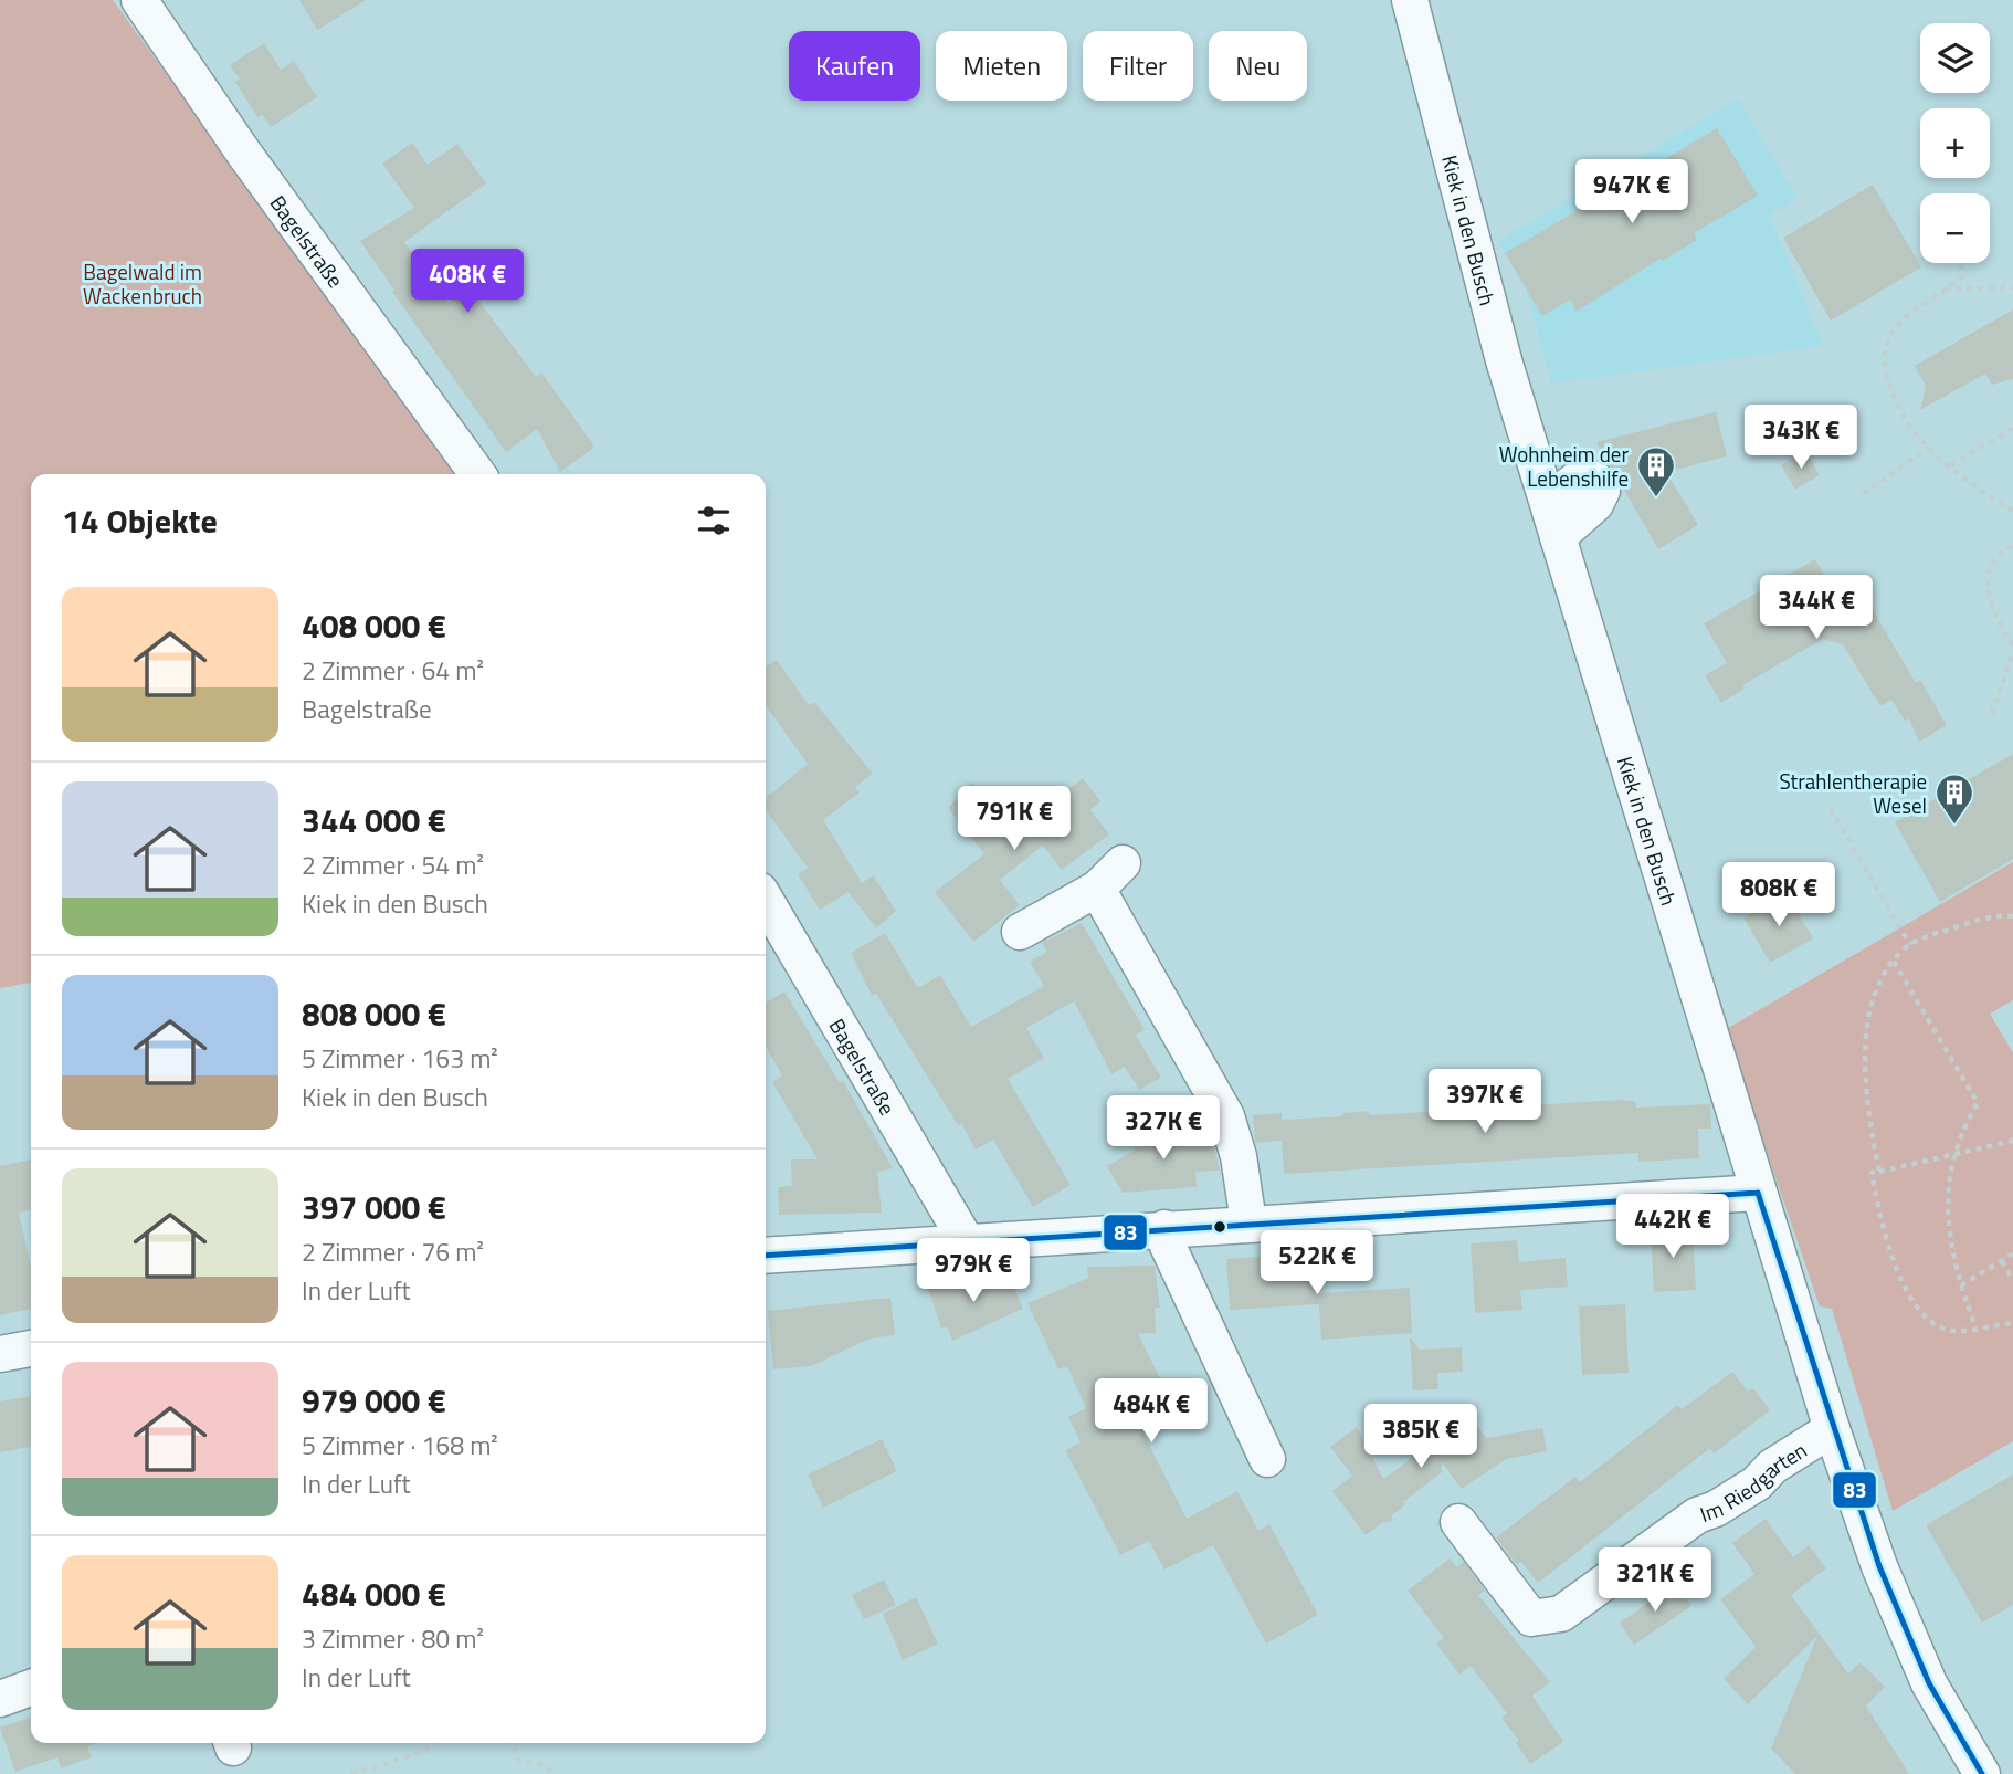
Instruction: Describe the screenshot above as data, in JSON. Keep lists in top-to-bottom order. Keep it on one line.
{"streets":{"street":["Kiek in den Busch","Bagelstraße","Im Riedgarten"]},"crossings":[["Kiek in den Busch","Im Riedgarten"]],"parks":["Bagelwald im Wackenbruch"],"places":{"building":["Wohnheim der Lebenshilfe","Strahlentherapie Wesel"]},"lines":["transit line 83"],"page":{"map_buttons":["+","−"],"chip":["Kaufen","Mieten","Filter","Neu"],"price":["947K €","408K €","343K €","344K €","791K €","808K €","397K €","327K €","442K €","522K €","979K €","484K €","385K €","321K €"],"heading":"14 Objekte","list":[{"name":"408 000 €","note":"2 Zimmer · 64 m² · Bagelstraße"},{"name":"344 000 €","note":"2 Zimmer · 54 m² · Kiek in den Busch"},{"name":"808 000 €","note":"5 Zimmer · 163 m² · Kiek in den Busch"},{"name":"397 000 €","note":"2 Zimmer · 76 m² · In der Luft"},{"name":"979 000 €","note":"5 Zimmer · 168 m² · In der Luft"},{"name":"484 000 €","note":"3 Zimmer · 80 m² · In der Luft"}]}}
